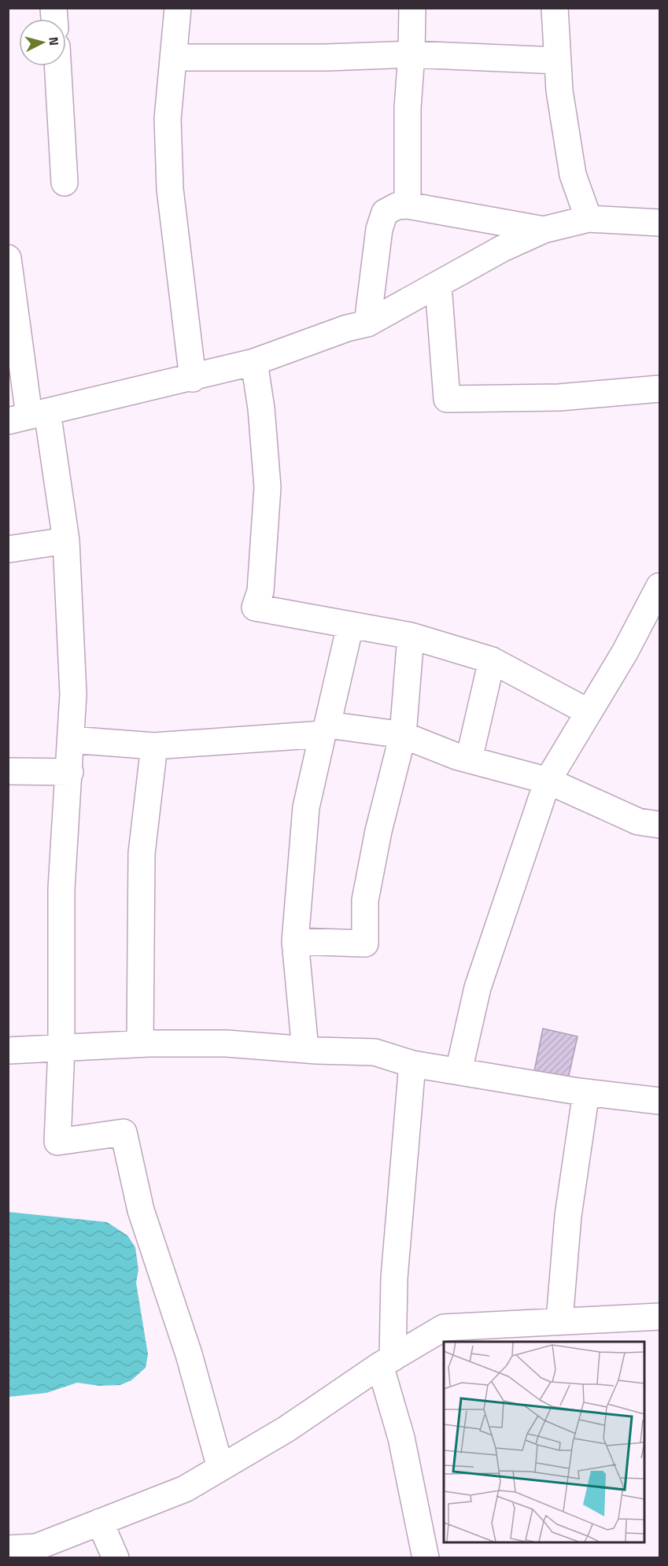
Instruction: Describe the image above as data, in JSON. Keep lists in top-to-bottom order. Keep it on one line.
{"north":"right"}
